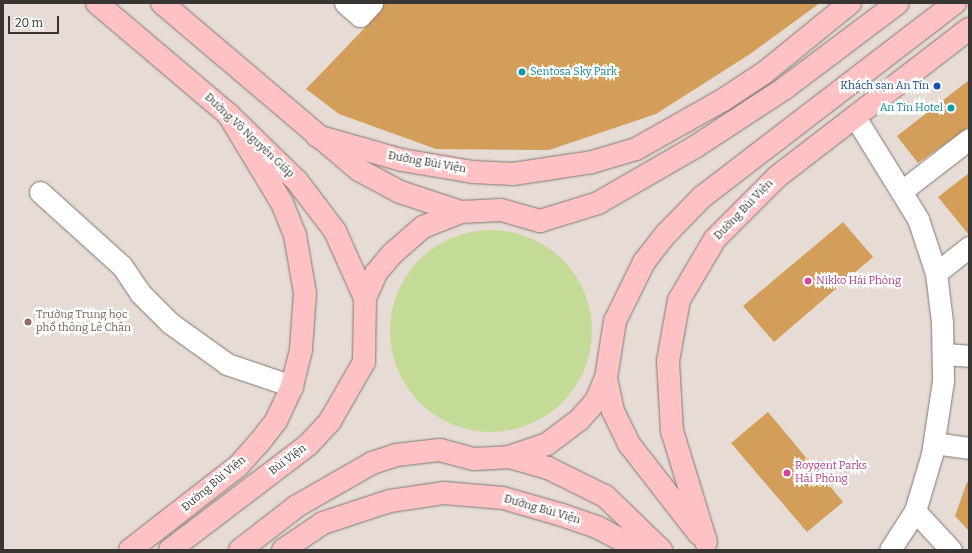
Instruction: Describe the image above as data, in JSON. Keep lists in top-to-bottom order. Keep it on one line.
{"streets":{"main road":["Đường Võ Nguyên Giáp","Đường Bùi Viện","Bùi Viện"]},"crossings":[["Đường Võ Nguyên Giáp","Đường Bùi Viện"],["Đường Võ Nguyên Giáp","Bùi Viện"]],"places":["Sentosa Sky Park","Khách sạn An Tín","An Tin Hotel","Nikko Hải Phòng","Trường Trung học phổ thông Lê Chân","Roygent Parks Hải Phòng"],"scale_bar":"20 m"}
